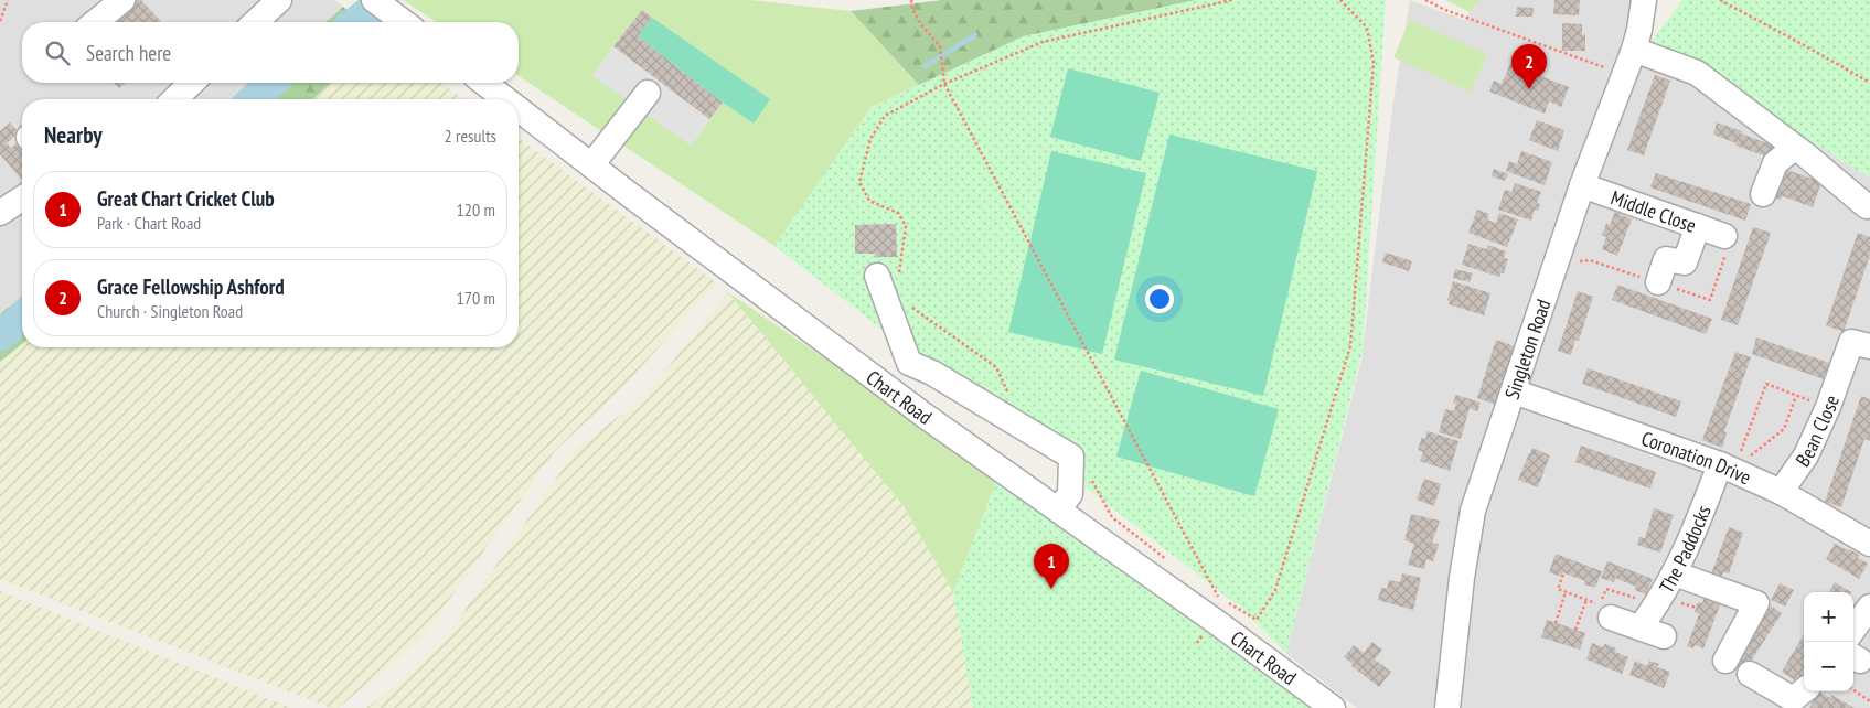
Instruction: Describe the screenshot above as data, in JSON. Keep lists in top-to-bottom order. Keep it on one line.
{"streets":{"street":["Middle Close","Singleton Road","Chart Road","Bean Close","Coronation Drive","The Paddocks"]},"crossings":[["Middle Close","Singleton Road"],["Singleton Road","Coronation Drive"],["Bean Close","Coronation Drive"],["Coronation Drive","The Paddocks"]],"page":{"search":"Search here","pins":["2","1"],"heading":["Nearby","2 results"],"list":[{"mark":"1","name":"Great Chart Cricket Club","note":"Park · Chart Road","value":"120 m"},{"mark":"2","name":"Grace Fellowship Ashford","note":"Church · Singleton Road","value":"170 m"}],"map_buttons":["+","−"]}}
